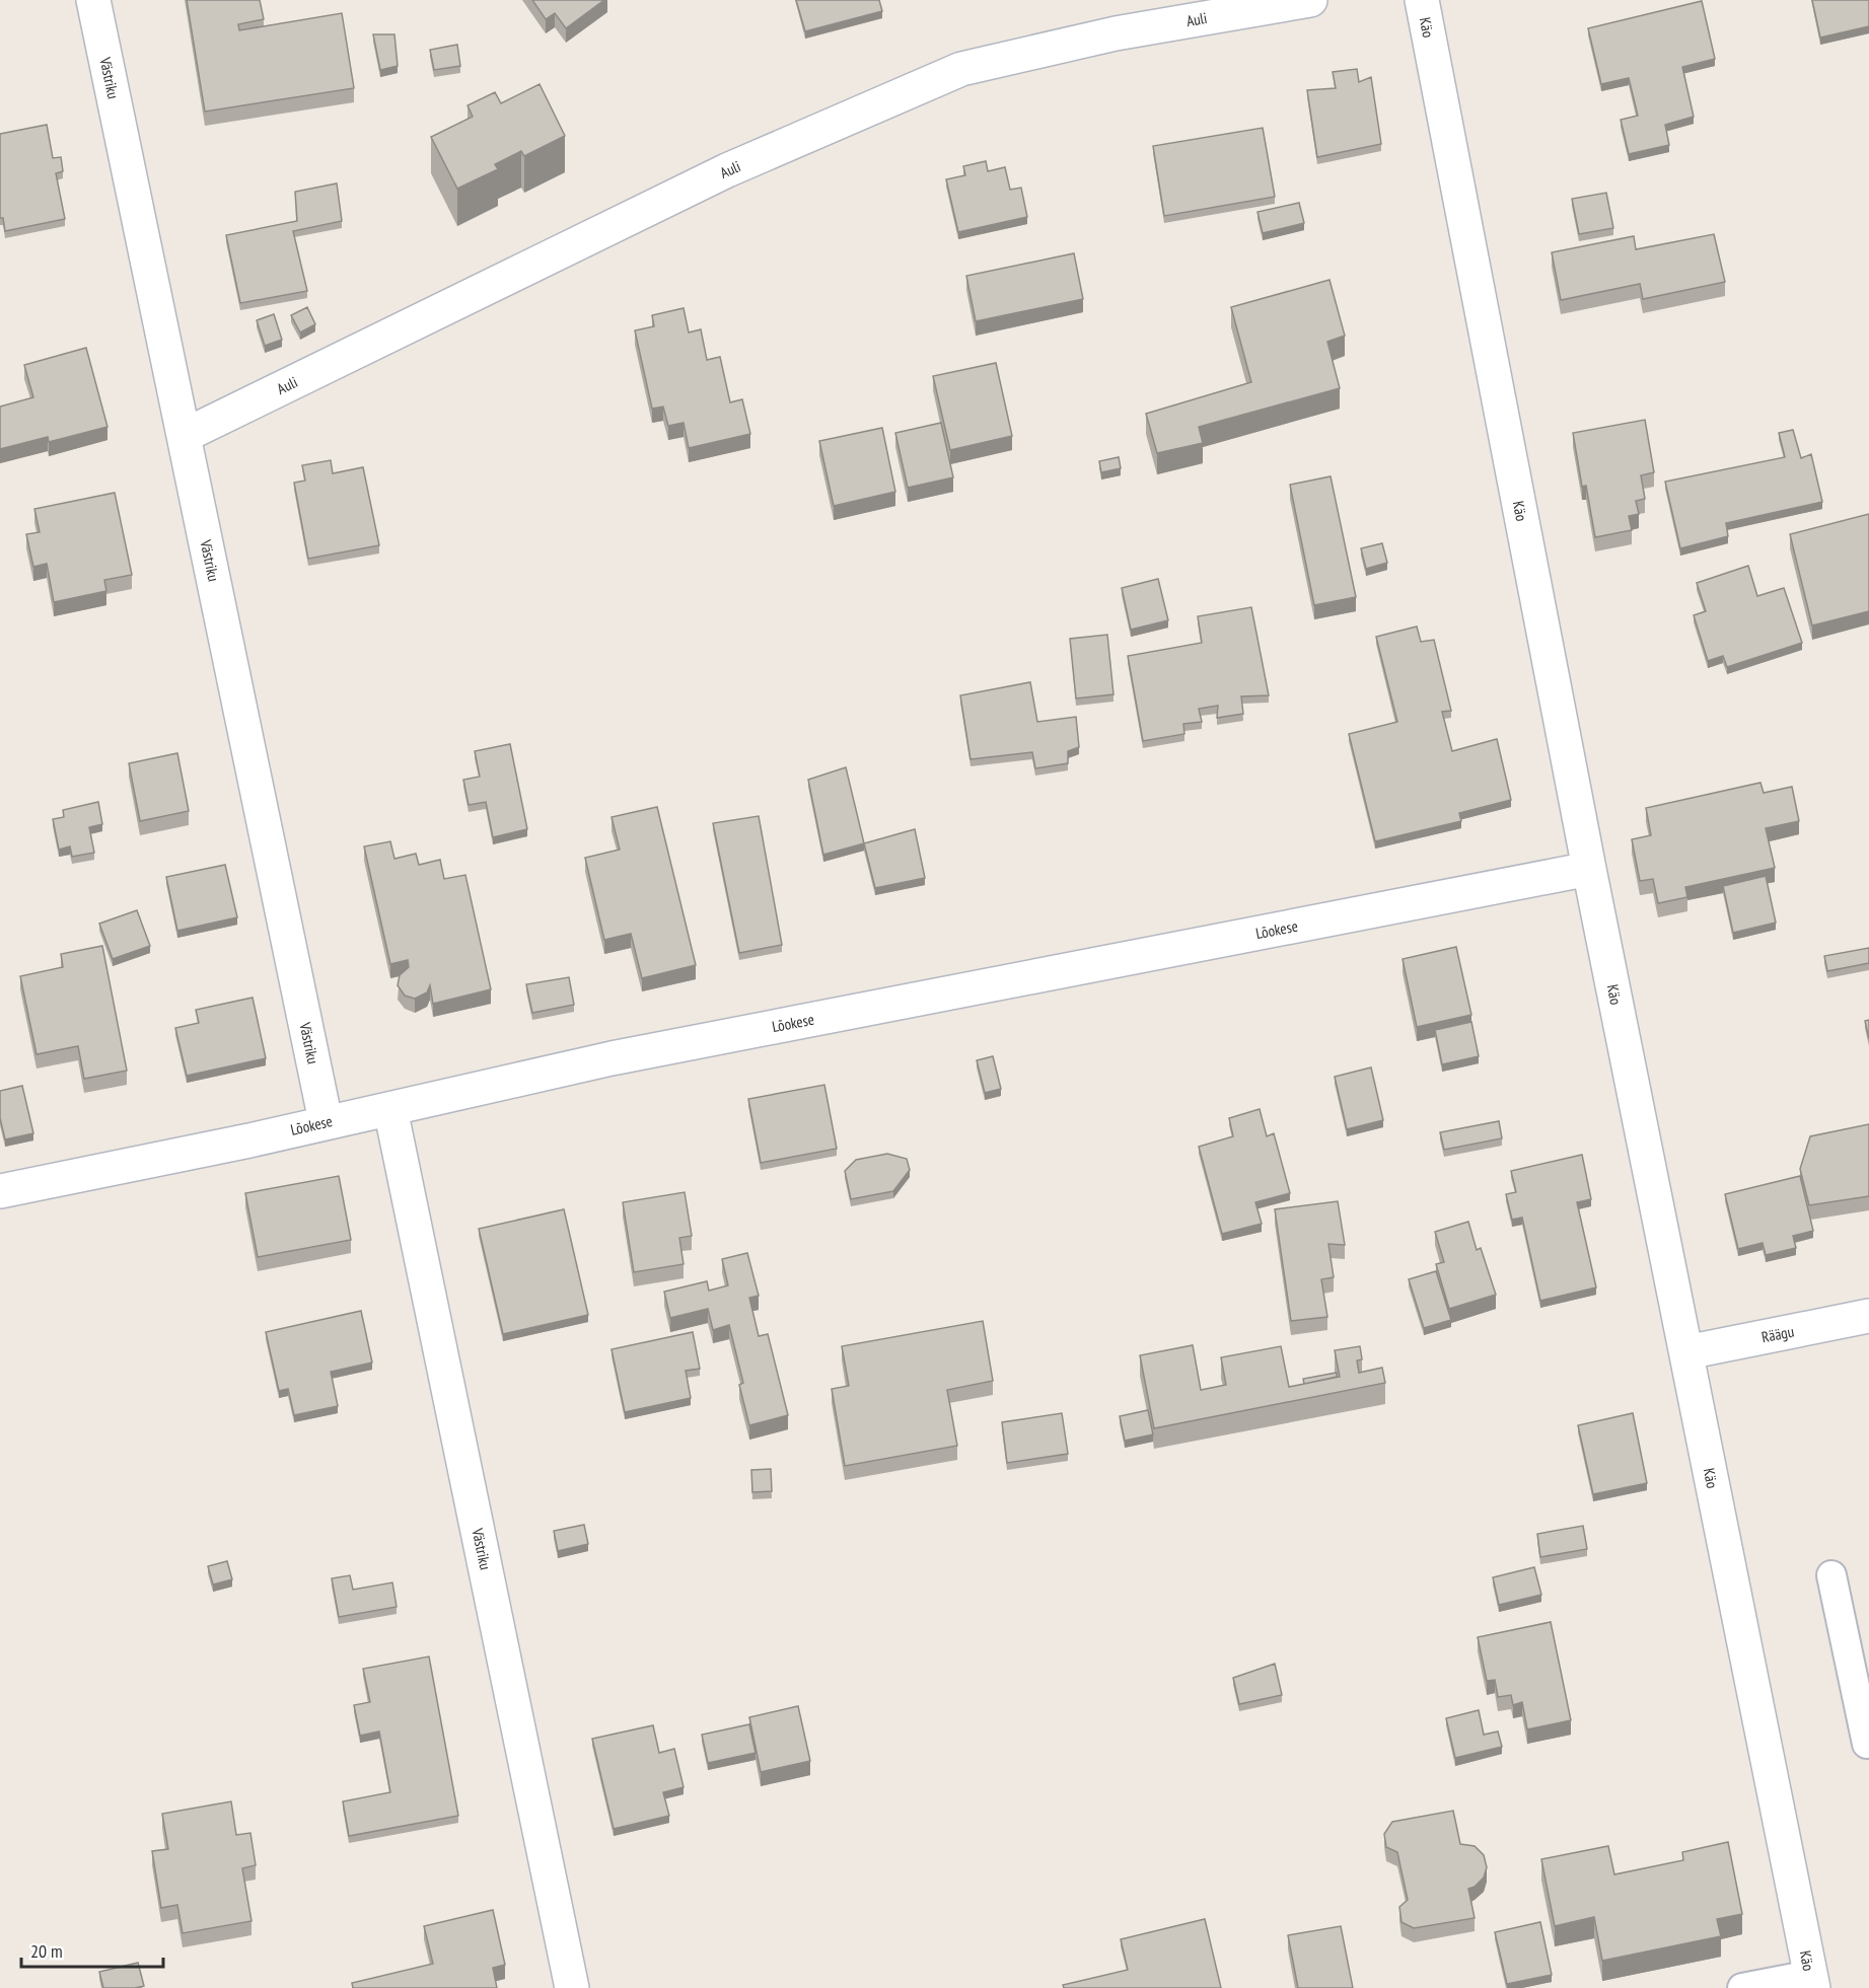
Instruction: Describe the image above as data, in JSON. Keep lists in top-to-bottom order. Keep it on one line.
{"streets":{"street":["Auli","Käo","Västriku","Lõokese","Räägu"]},"crossings":[["Auli","Västriku"],["Käo","Lõokese"],["Käo","Räägu"],["Västriku","Lõokese"]],"scale_bar":"20 m"}
